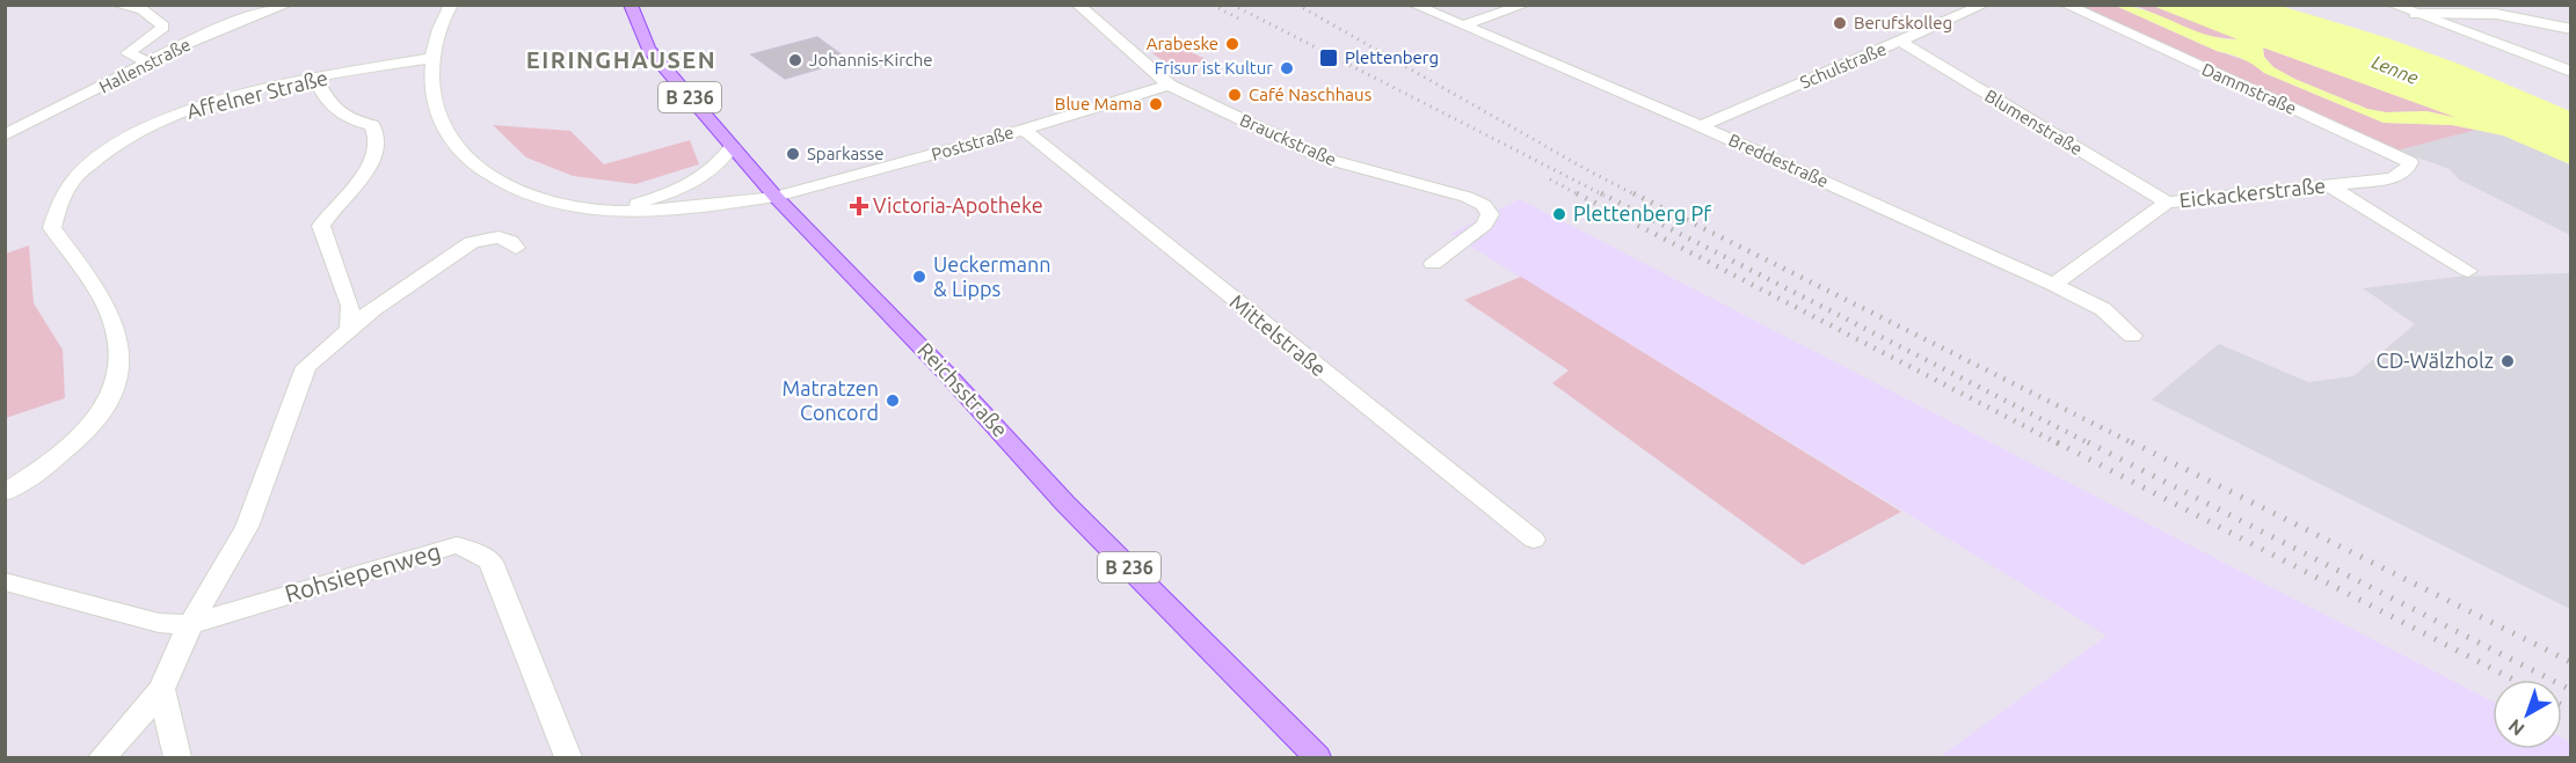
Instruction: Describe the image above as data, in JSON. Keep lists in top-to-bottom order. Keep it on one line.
{"streets":{"main road":["B 236","Reichsstraße"],"street":["Hallenstraße","Schulstraße","Dammstraße","Affelner Straße","Blumenstraße","Brauckstraße","Poststraße","Breddestraße","Eickackerstraße","Mittelstraße","Rohsiepenweg"]},"crossings":[["Schulstraße","Blumenstraße"],["Schulstraße","Breddestraße"],["Dammstraße","Eickackerstraße"],["Affelner Straße","Poststraße"],["Blumenstraße","Eickackerstraße"],["Brauckstraße","Poststraße"],["Poststraße","Mittelstraße"],["Poststraße","Reichsstraße"],["Breddestraße","Eickackerstraße"]],"districts":["EIRINGHAUSEN"],"water":["Lenne"],"places":{"other":["Berufskolleg","Arabeske","Johannis-Kirche","Frisur ist Kultur","Café Naschhaus","Blue Mama","Sparkasse","Plettenberg Pf","Ueckermann & Lipps","CD-Wälzholz","Matratzen Concord"],"transit":["Plettenberg"],"health":["Victoria-Apotheke"]},"north":"bottom left"}
